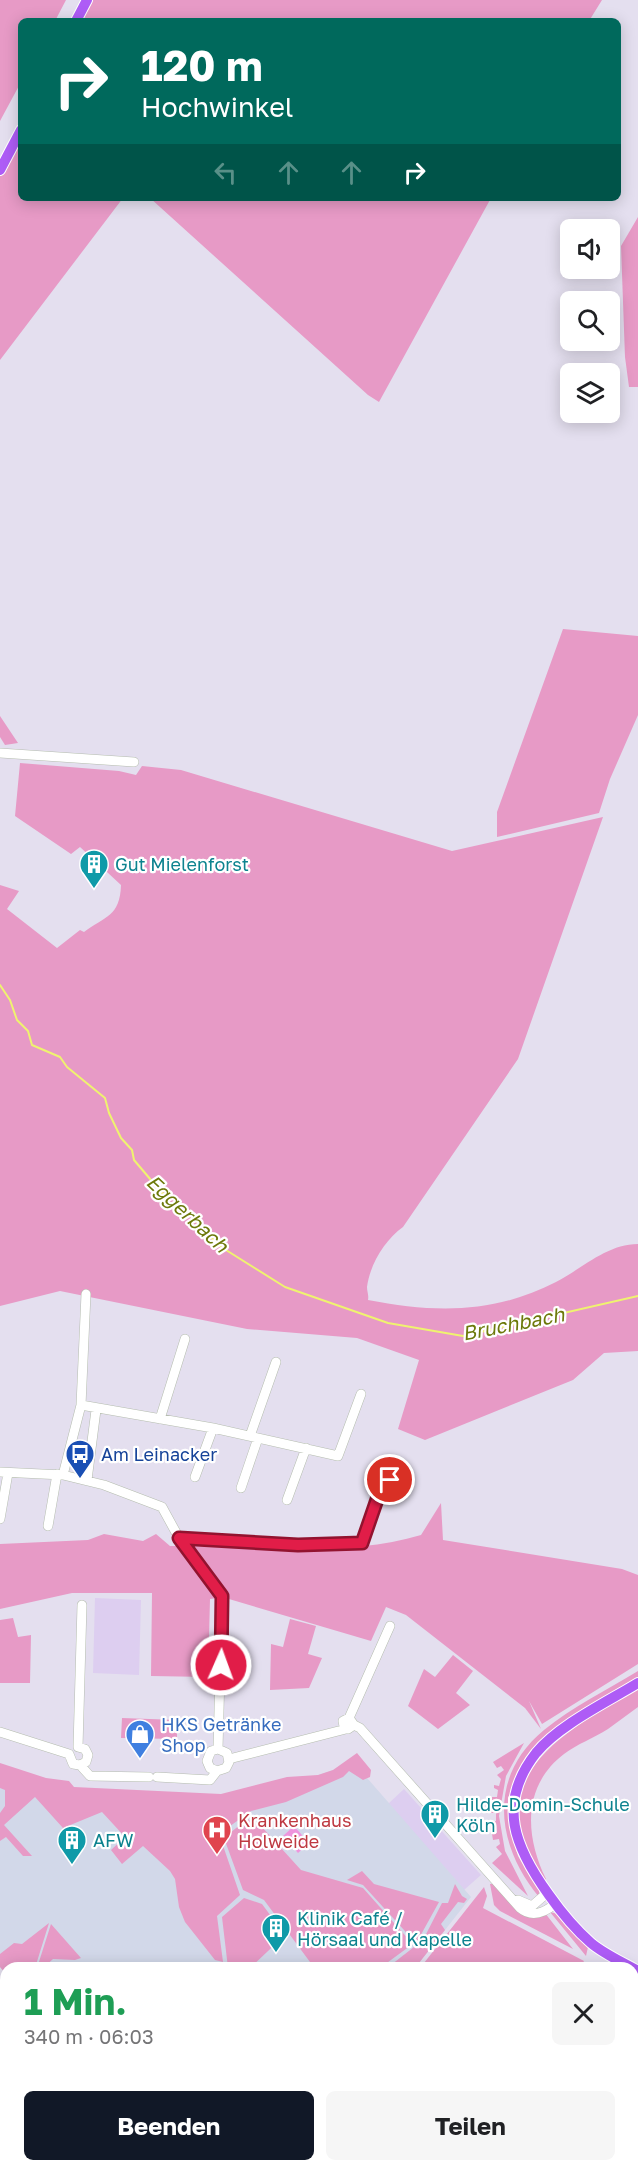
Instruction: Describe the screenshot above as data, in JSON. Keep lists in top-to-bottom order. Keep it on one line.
{"water":["Eggerbach","Bruchbach"],"places":{"building":["Gut Mielenforst","Hilde-Domin-Schule Köln","AFW","Klinik Café / Hörsaal und Kapelle"],"bus stop":["Am Leinacker"],"shop":["HKS Getränke Shop"],"hospital":["Krankenhaus Holweide"]},"page":{"turn":["120 m","Hochwinkel"],"heading":["1 Min.","340 m · 06:03"],"buttons":["Beenden","Teilen"]}}
